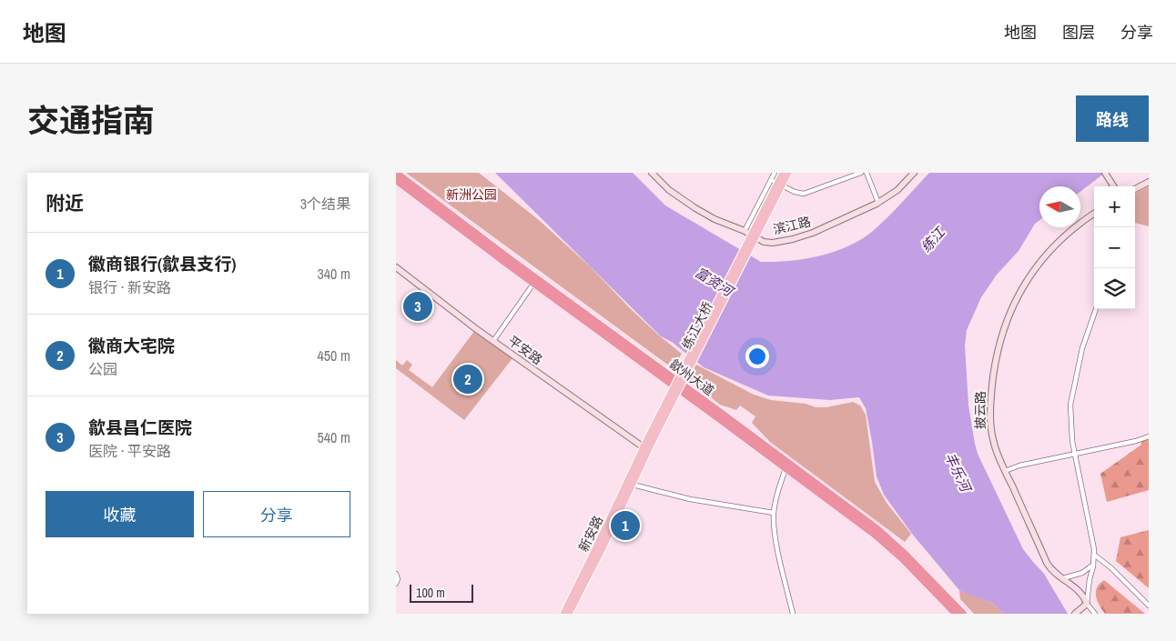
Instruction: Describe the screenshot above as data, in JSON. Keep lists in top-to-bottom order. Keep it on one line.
{"streets":{"highway":["歙州大道"],"main road":["练江大桥","新安路"],"street":["滨江路","平安路","披云路"]},"crossings":[["练江大桥","新安路"],["平安路","新安路"]],"water":["练江","富资河","丰乐河"],"parks":["新洲公园"],"scale_bar":"100 m","north":"left","page":{"header":"地图","nav":["地图","图层","分享"],"title":"交通指南","buttons":["路线",["收藏","分享"]],"heading":["附近","3个结果"],"map_buttons":["+","−"],"list":[{"mark":"1","name":"徽商银行(歙县支行)","note":"银行 · 新安路","value":"340 m"},{"mark":"2","name":"徽商大宅院","note":"公园","value":"450 m"},{"mark":"3","name":"歙县昌仁医院","note":"医院 · 平安路","value":"540 m"}],"pins":["3","2","1"],"scale":"100 m"}}
